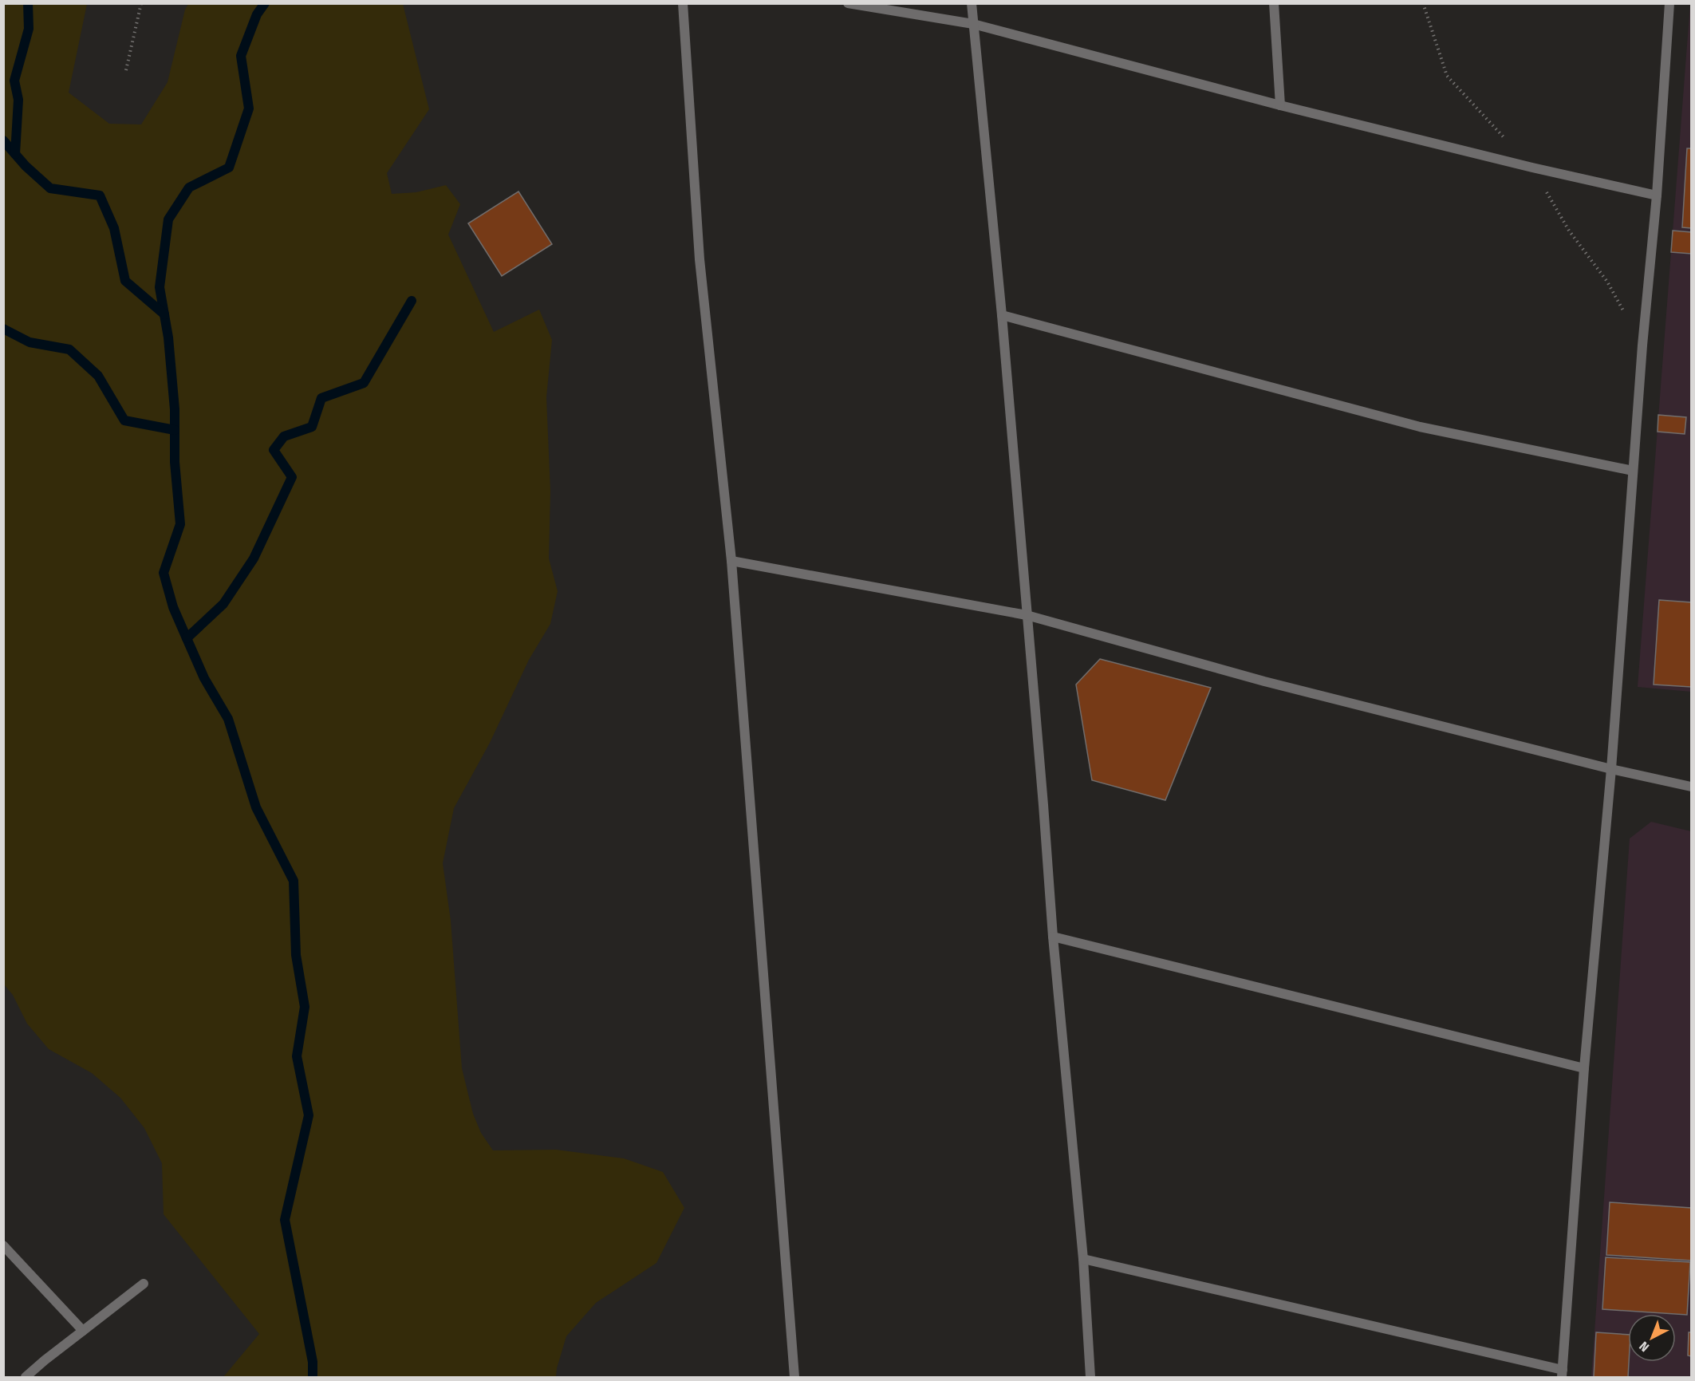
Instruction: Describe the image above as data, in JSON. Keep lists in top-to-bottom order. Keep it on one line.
{"north":"bottom left"}
